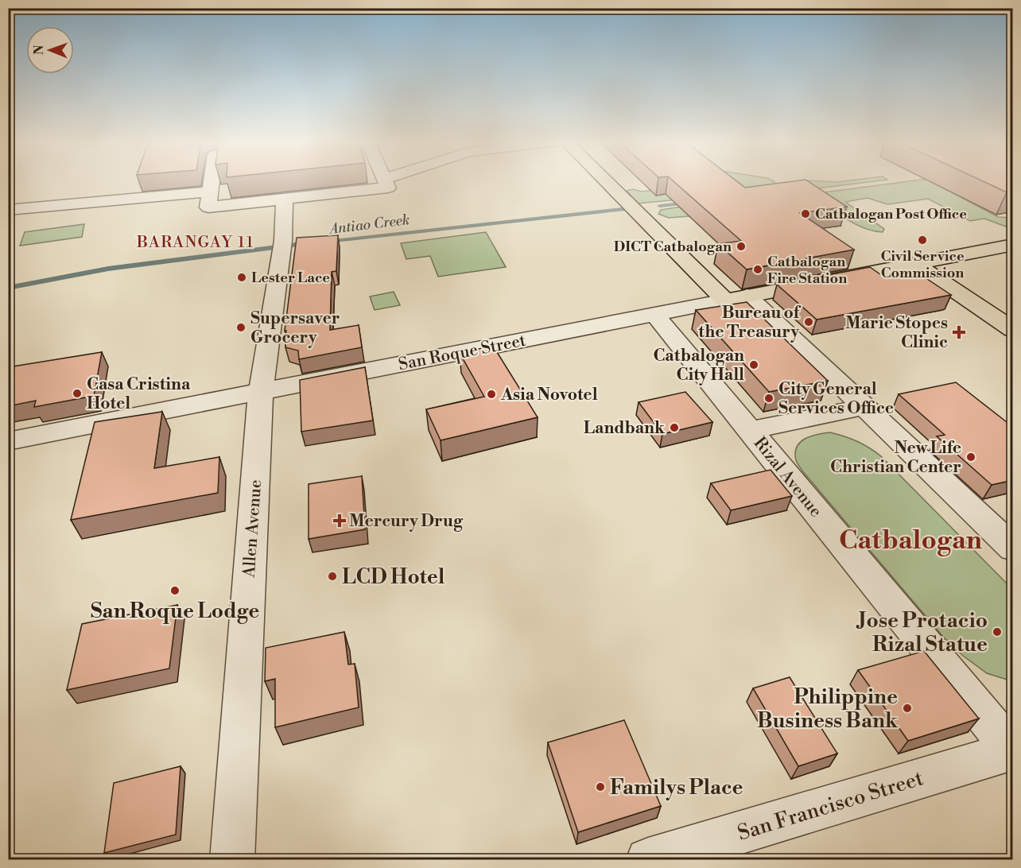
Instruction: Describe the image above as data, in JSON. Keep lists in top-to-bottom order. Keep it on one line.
{"streets":{"main road":["San Roque Street"],"street":["Rizal Avenue","Allen Avenue","San Francisco Street"]},"crossings":[["San Roque Street","Rizal Avenue"],["San Roque Street","Allen Avenue"],["Rizal Avenue","San Francisco Street"]],"districts":["BARANGAY 11","Catbalogan"],"water":["Antiao Creek"],"places":{"other":["Catbalogan Post Office","Civil Service Commission","DICT Catbalogan","Catbalogan Fire Station","Lester Lace","Bureau of the Treasury","Supersaver Grocery","Catbalogan City Hall","Casa Cristina Hotel","Asia Novotel","City General Services Office","Landbank","New Life Christian Center","LCD Hotel","San Roque Lodge","Jose Protacio Rizal Statue","Philippine Business Bank","Familys Place"],"health":["Marie Stopes Clinic","Mercury Drug"]},"north":"left"}
